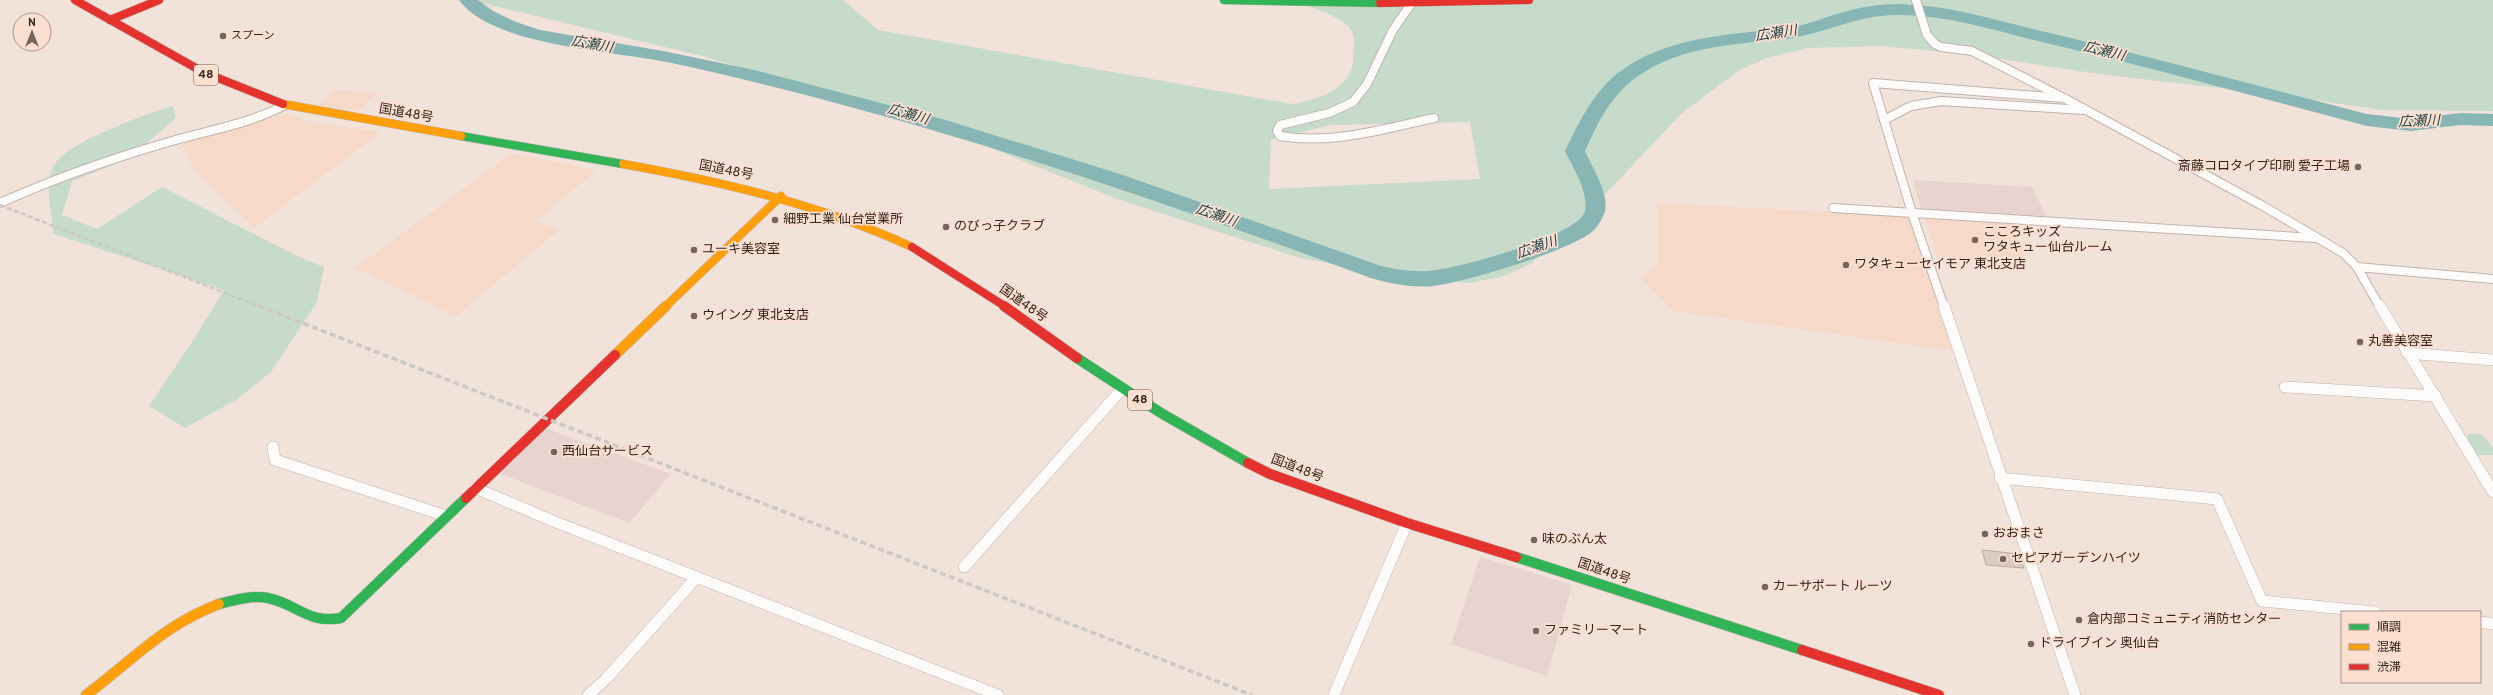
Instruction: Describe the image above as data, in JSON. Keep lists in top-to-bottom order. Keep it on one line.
{"streets":{"main road":["48","国道48号"]},"water":["広瀬川"],"places":["スプーン","斎藤コロタイプ印刷 愛子工場","細野工業 仙台営業所","のびっ子クラブ","こころキッズ ワタキュー仙台ルーム","ユーキ美容室","ワタキューセイモア 東北支店","ウイング 東北支店","丸善美容室","西仙台サービス","おおまさ","味のぶん太","セピアガーデンハイツ","カーサポート ルーツ","倉内部コミュニティ消防センター","ファミリーマート","ドライブイン 奥仙台"],"legend":["順調","混雑","渋滞"],"north":"top"}
